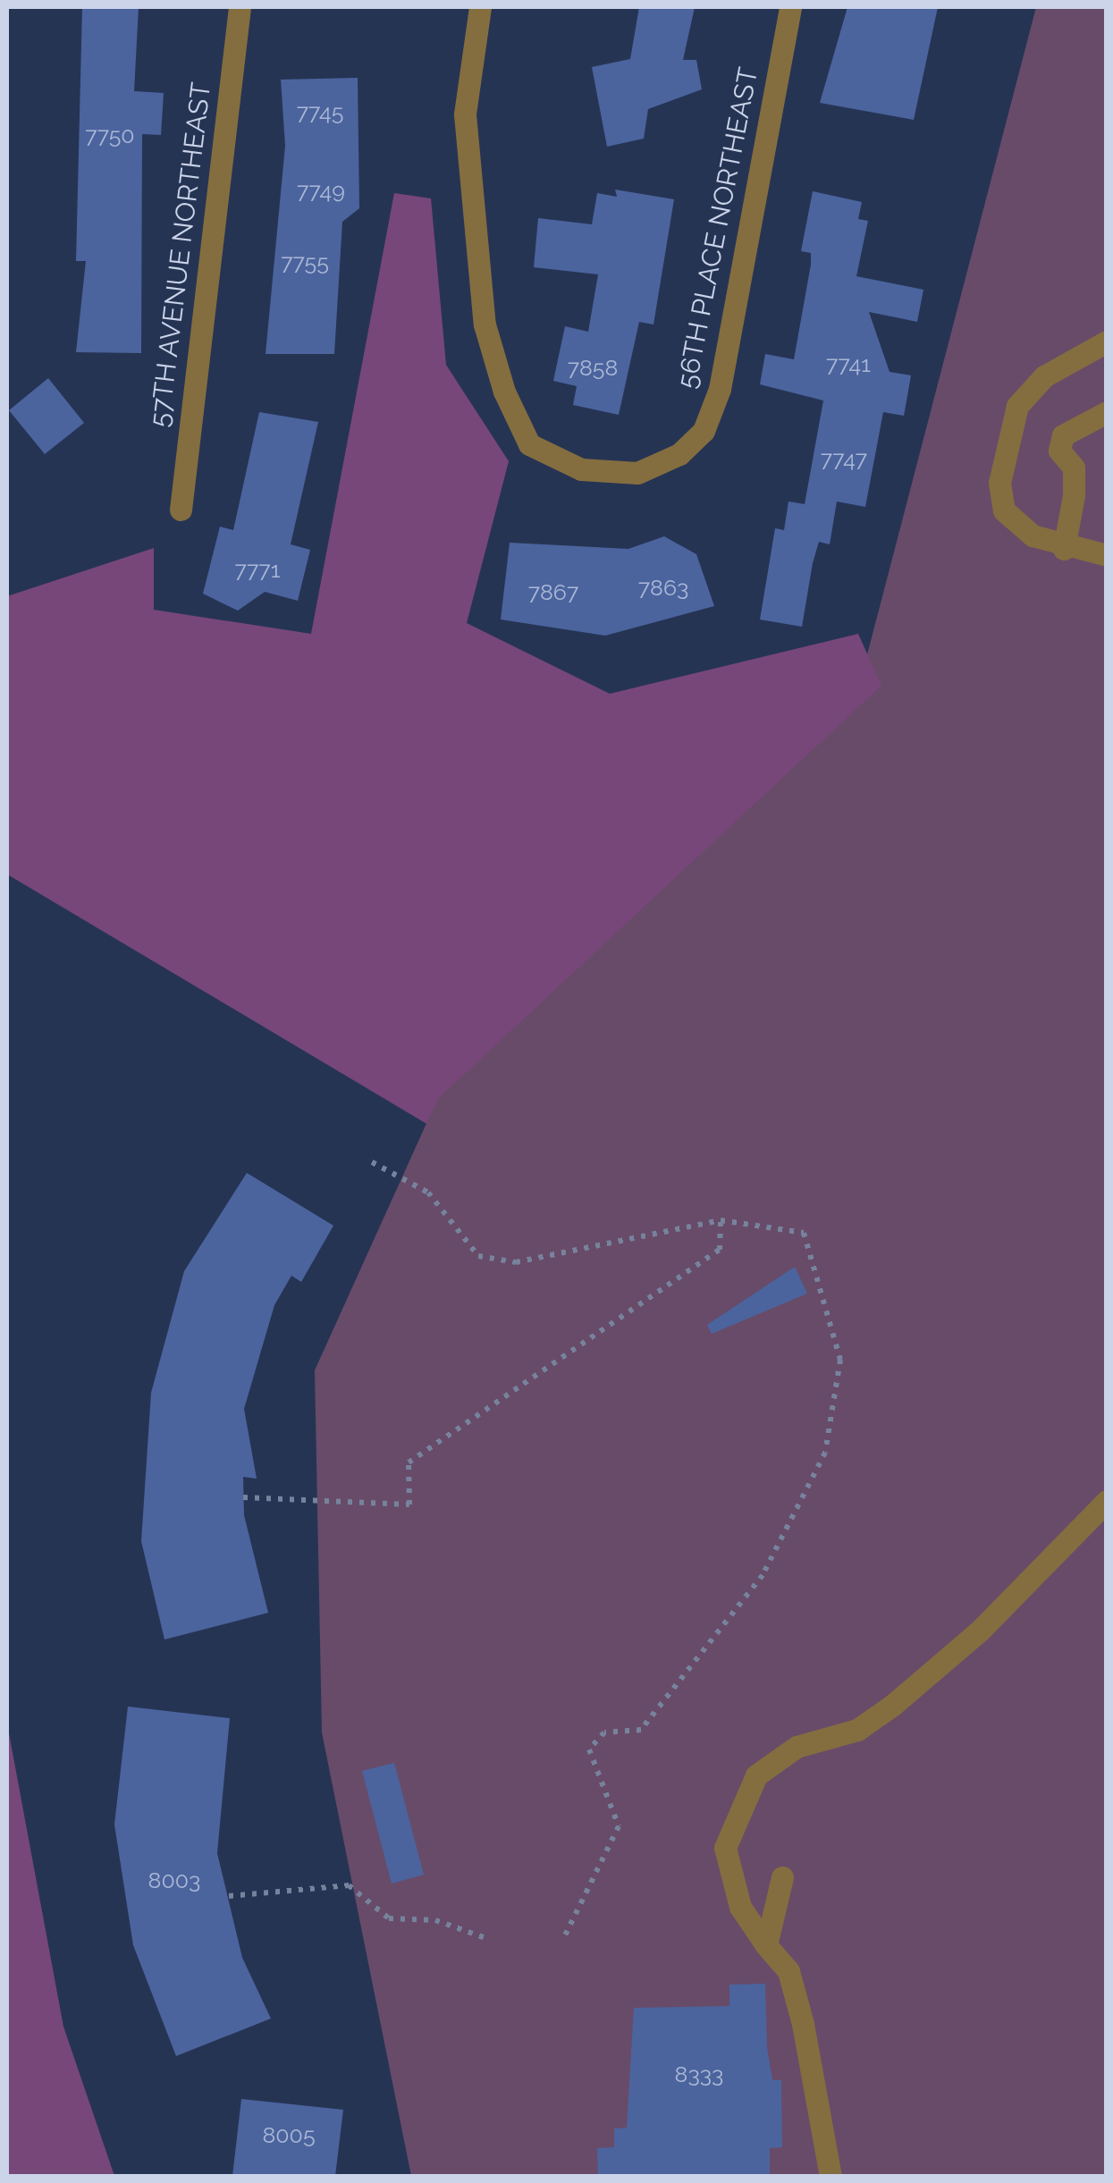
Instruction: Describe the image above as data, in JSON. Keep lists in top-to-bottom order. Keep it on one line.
{"streets":{"street":["56TH PLACE NORTHEAST","57TH AVENUE NORTHEAST"]},"house_numbers":["7745","7750","7749","7755","7741","7858","7747","7771","7863","7867","8003","8333","8005"]}
